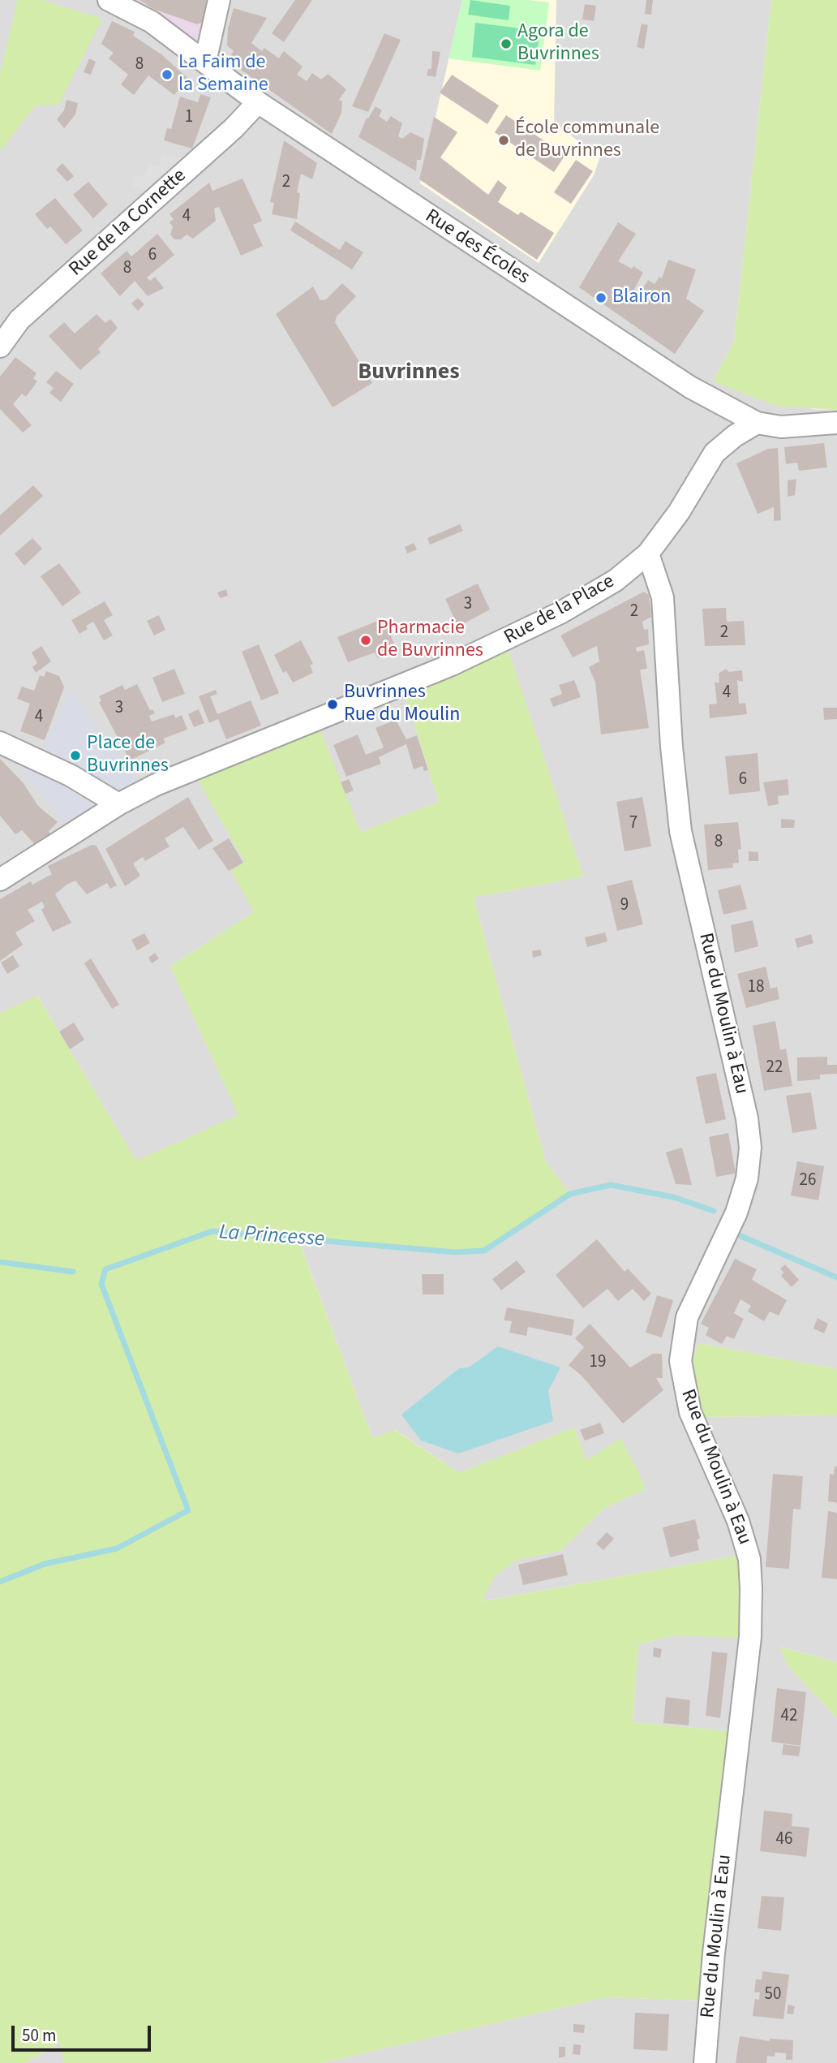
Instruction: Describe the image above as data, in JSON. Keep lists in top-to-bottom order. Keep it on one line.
{"streets":{"street":["Rue de la Cornette","Rue des Écoles","Rue de la Place","Rue du Moulin à Eau"]},"crossings":[["Rue de la Cornette","Rue des Écoles"],["Rue des Écoles","Rue de la Place"],["Rue de la Place","Rue du Moulin à Eau"]],"districts":["Buvrinnes"],"water":["La Princesse"],"places":["Agora de Buvrinnes","La Faim de la Semaine","École communale de Buvrinnes","Blairon","Pharmacie de Buvrinnes","Buvrinnes Rue du Moulin","Place de Buvrinnes"],"house_numbers":["8","1","2","4","6","8","3","2","2","4","3","4","6","7","8","9","18","22","26","19","42","46","50"],"scale_bar":"50 m"}
